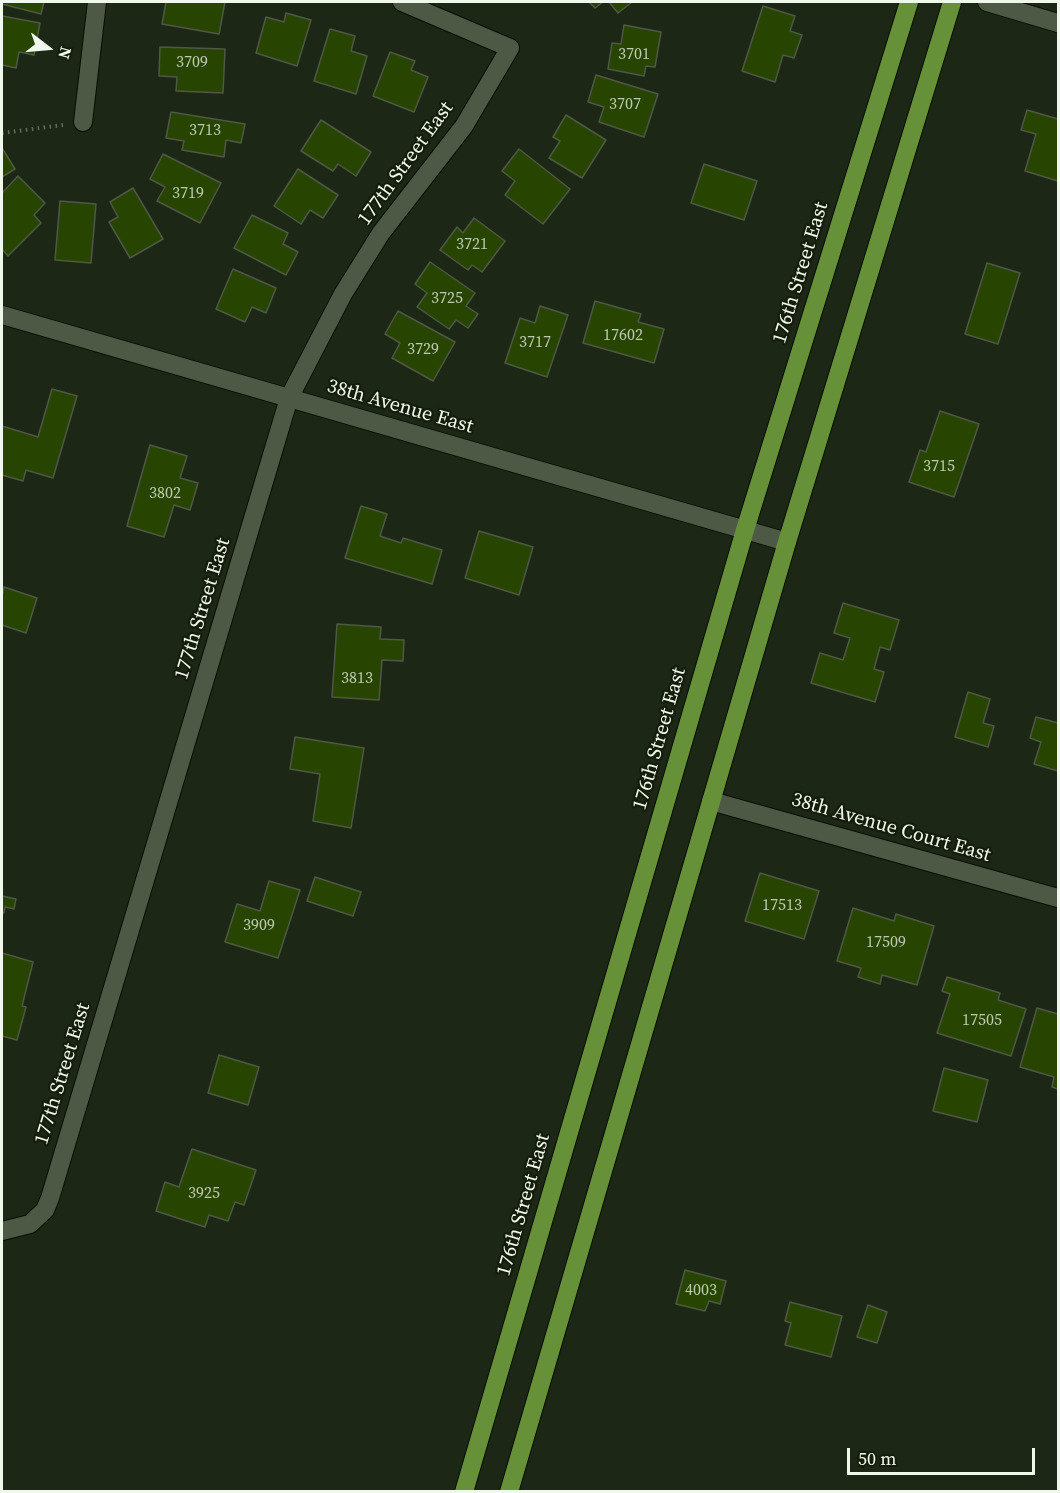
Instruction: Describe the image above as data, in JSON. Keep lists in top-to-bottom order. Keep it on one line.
{"streets":{"main road":["176th Street East"],"street":["177th Street East","38th Avenue East","38th Avenue Court East"]},"crossings":[["177th Street East","38th Avenue East"],["176th Street East","38th Avenue East"]],"house_numbers":["3701","3709","3707","3713","3719","3721","3725","17602","3717","3729","3715","3802","3813","17513","3909","17509","17505","3925","4003"],"scale_bar":"50 m","north":"right"}
